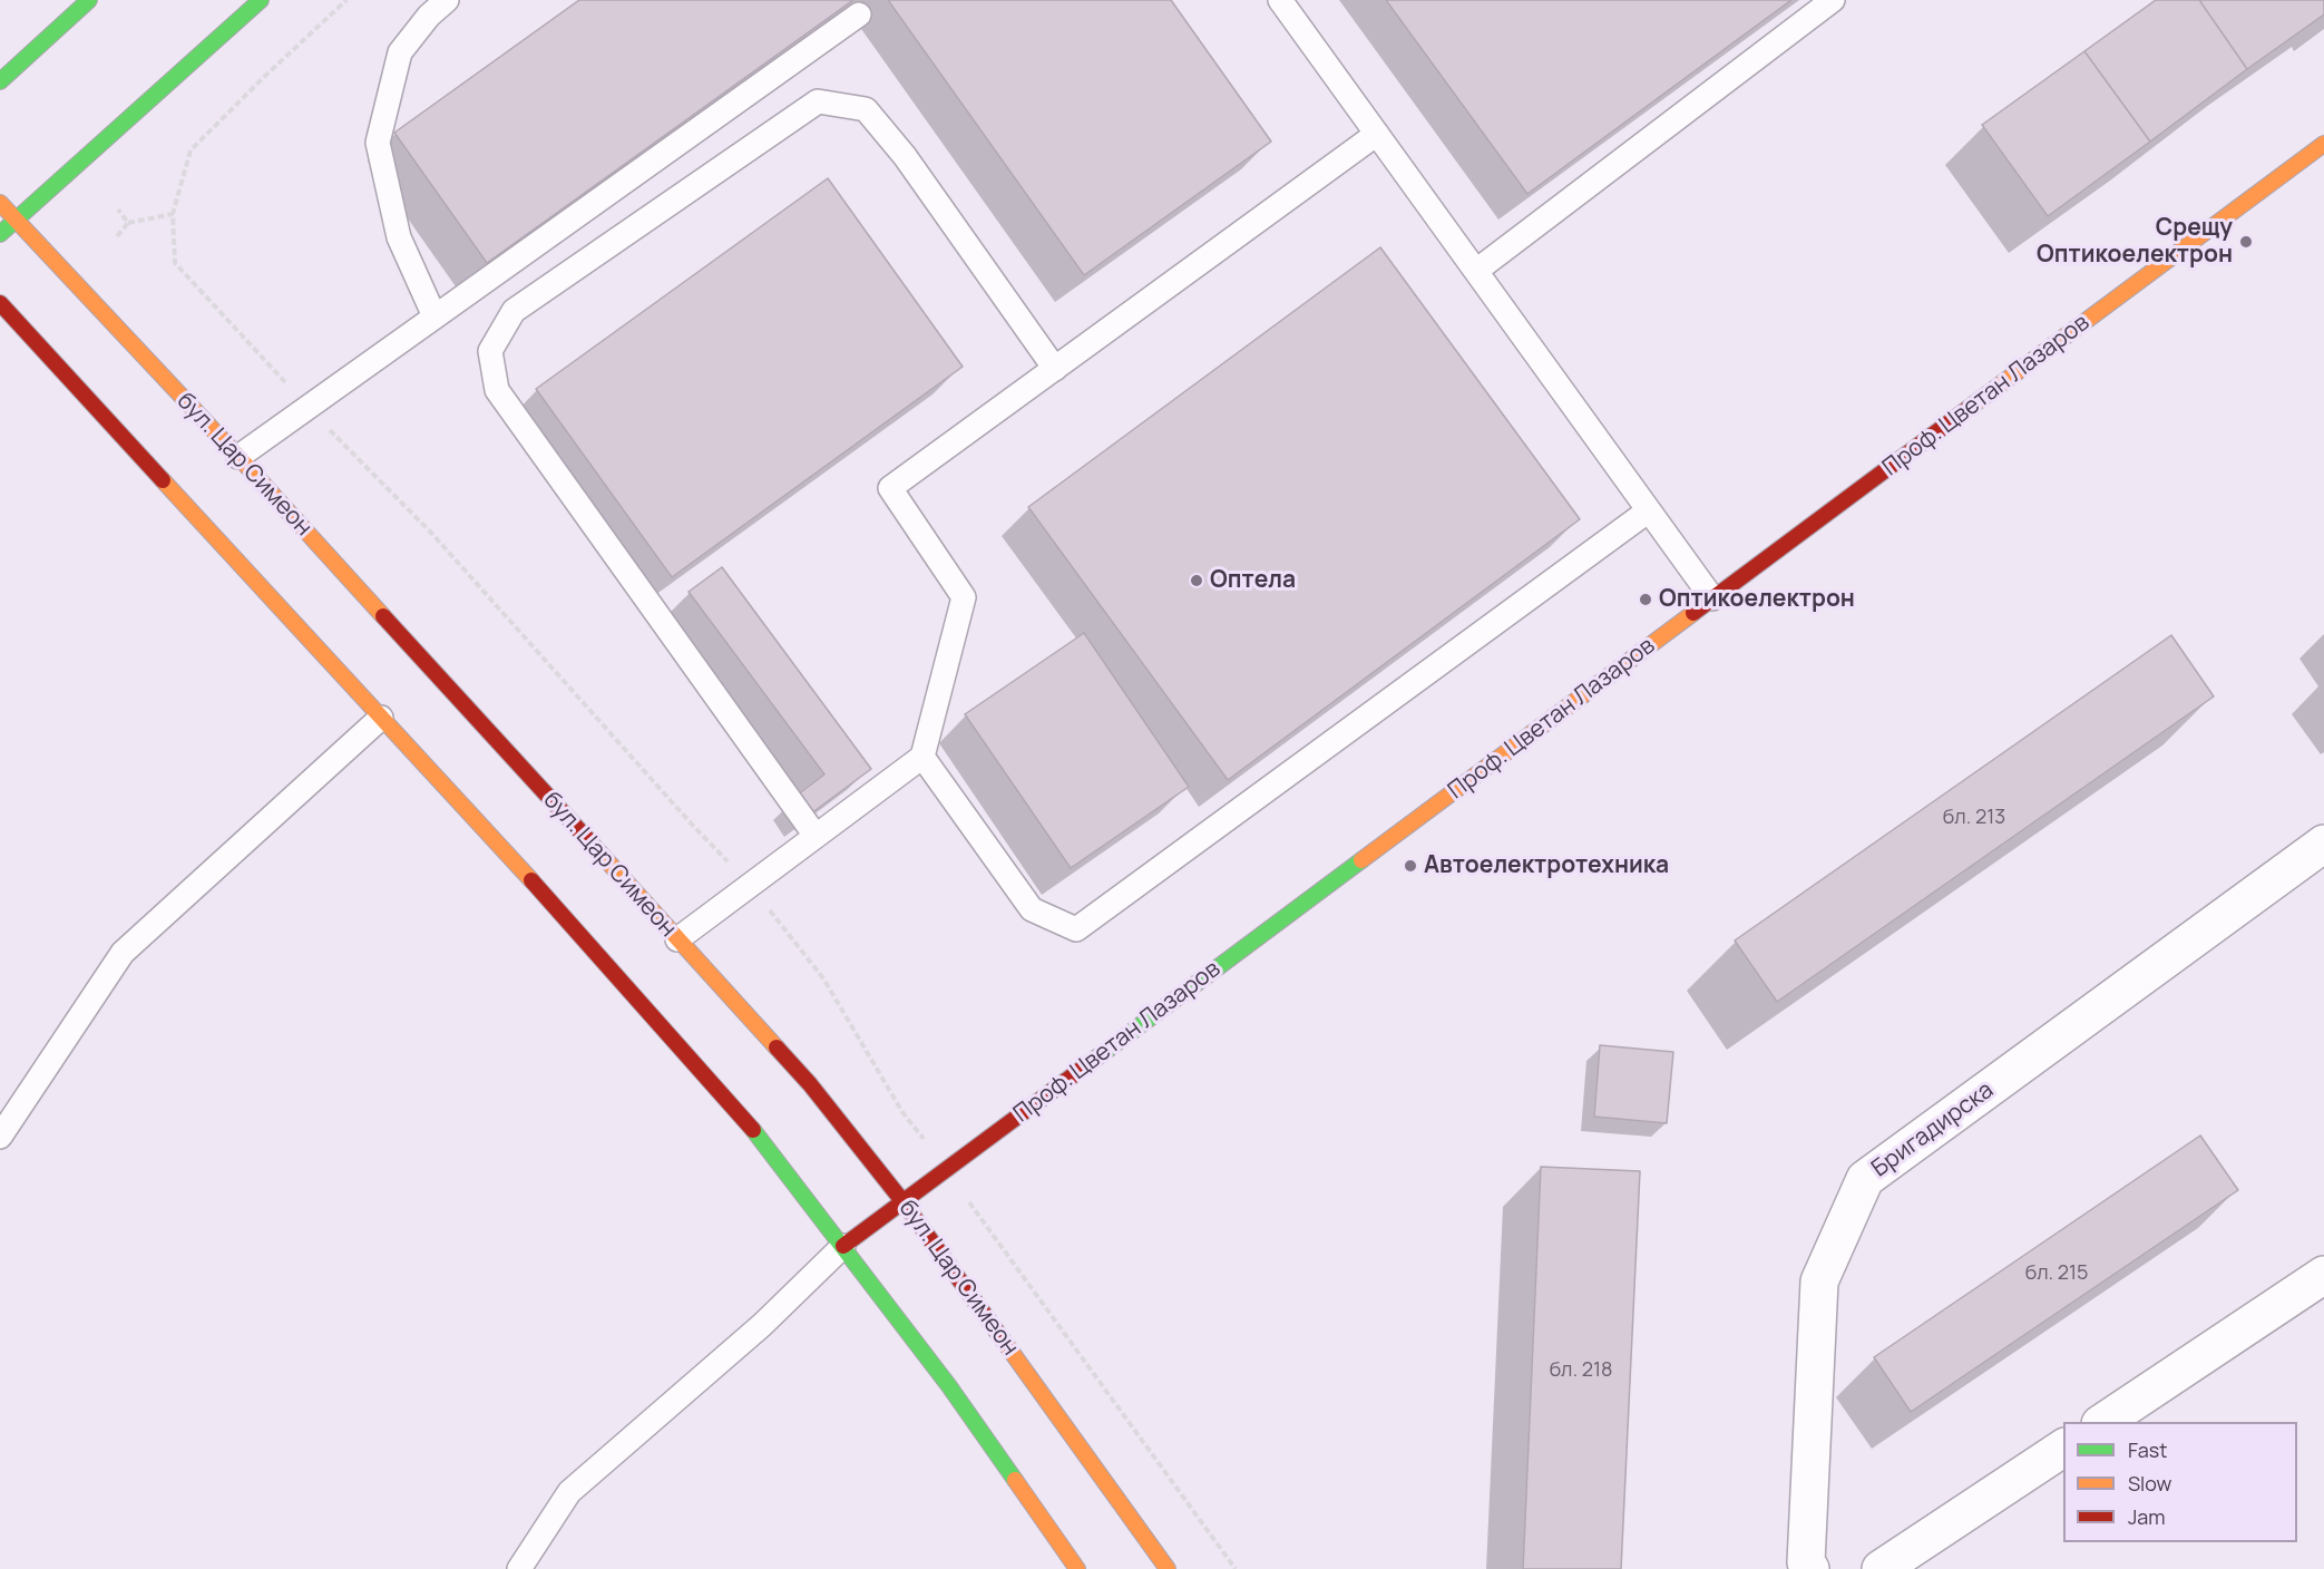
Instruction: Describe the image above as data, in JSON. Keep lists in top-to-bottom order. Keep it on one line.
{"streets":{"main road":["Проф. Цветан Лазаров","бул. Цар Симеон"],"street":["Бригадирска"]},"crossings":[["Проф. Цветан Лазаров","бул. Цар Симеон"]],"places":["Срещу Оптикоелектрон","Оптела","Оптикоелектрон","Автоелектротехника"],"house_numbers":["бл. 213","бл. 215","бл. 218"],"legend":["Fast","Slow","Jam"]}
